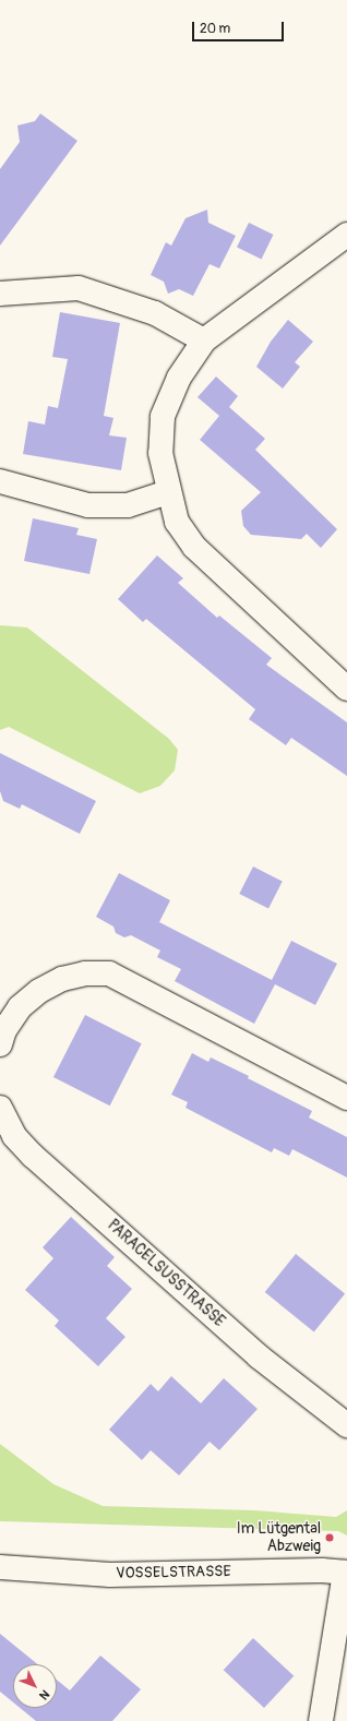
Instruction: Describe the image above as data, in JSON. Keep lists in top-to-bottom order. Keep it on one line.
{"streets":{"street":["PARACELSUSSTRASSE","VOSSELSTRASSE"]},"places":["Im Lütgental Abzweig"],"scale_bar":"20 m","north":"bottom right"}
